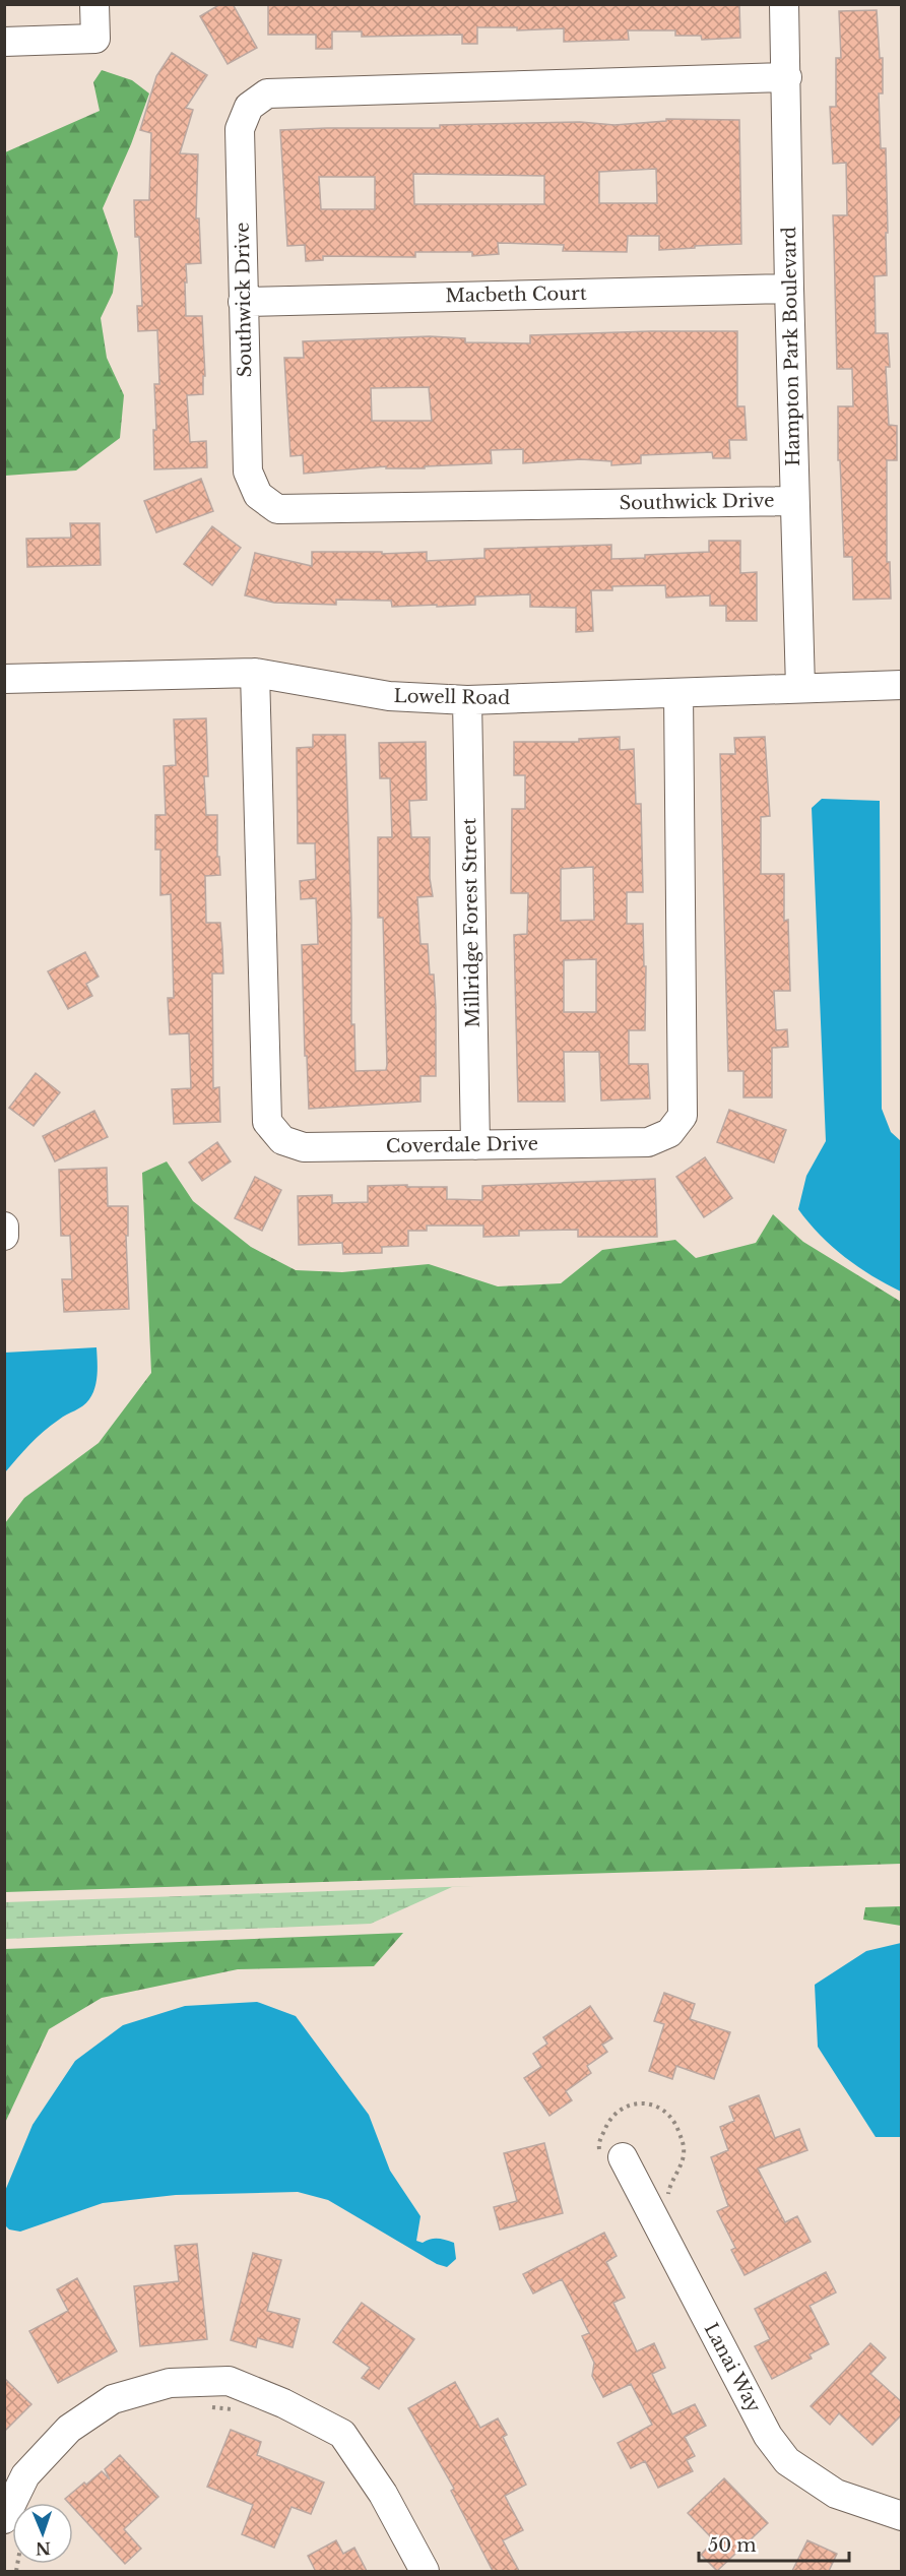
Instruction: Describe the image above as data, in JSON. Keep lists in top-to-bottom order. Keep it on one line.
{"streets":{"street":["Macbeth Court","Southwick Drive","Hampton Park Boulevard","Lowell Road","Millridge Forest Street","Coverdale Drive","Lanai Way"]},"crossings":[["Macbeth Court","Southwick Drive"],["Macbeth Court","Hampton Park Boulevard"],["Southwick Drive","Hampton Park Boulevard"],["Hampton Park Boulevard","Lowell Road"],["Lowell Road","Millridge Forest Street"],["Lowell Road","Coverdale Drive"],["Millridge Forest Street","Coverdale Drive"]],"scale_bar":"50 m","north":"bottom"}
